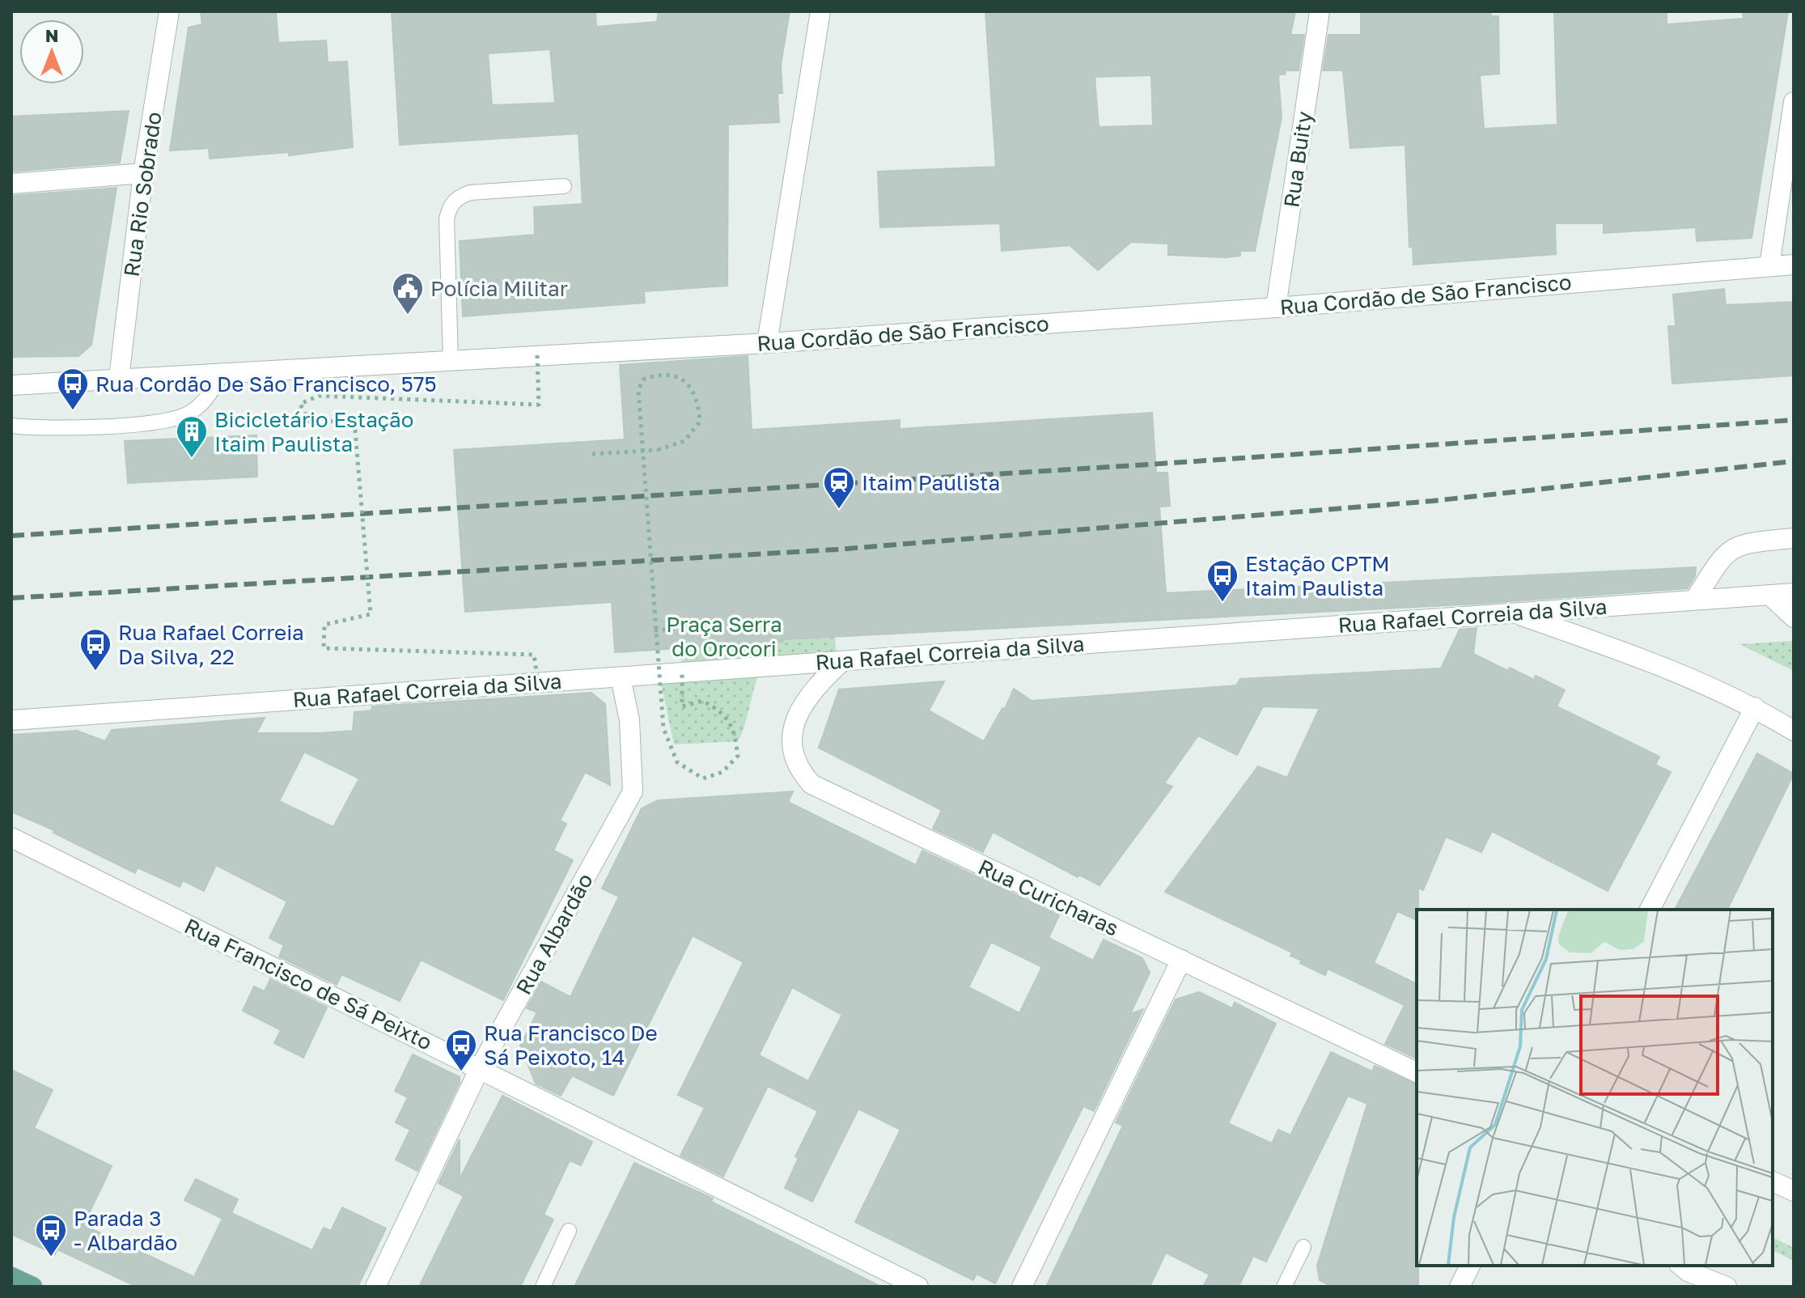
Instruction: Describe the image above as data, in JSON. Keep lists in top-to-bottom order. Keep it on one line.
{"streets":{"street":["Rua Buity","Rua Rio Sobrado","Rua Cordão de São Francisco","Rua Rafael Correia da Silva","Rua Curicharas","Rua Albardão","Rua Francisco de Sá Peixto"]},"crossings":[["Rua Buity","Rua Cordão de São Francisco"],["Rua Rio Sobrado","Rua Cordão de São Francisco"],["Rua Rafael Correia da Silva","Rua Curicharas"],["Rua Rafael Correia da Silva","Rua Albardão"],["Rua Albardão","Rua Francisco de Sá Peixto"]],"parks":["Praça Serra do Orocori"],"places":{"public building":["Polícia Militar"],"bus stop":["Rua Cordão De São Francisco, 575","Estação CPTM Itaim Paulista","Rua Rafael Correia Da Silva, 22","Rua Francisco De Sá Peixoto, 14","Parada 3 - Albardão"],"building":["Bicicletário Estação Itaim Paulista"],"station":["Itaim Paulista"]},"north":"top"}
